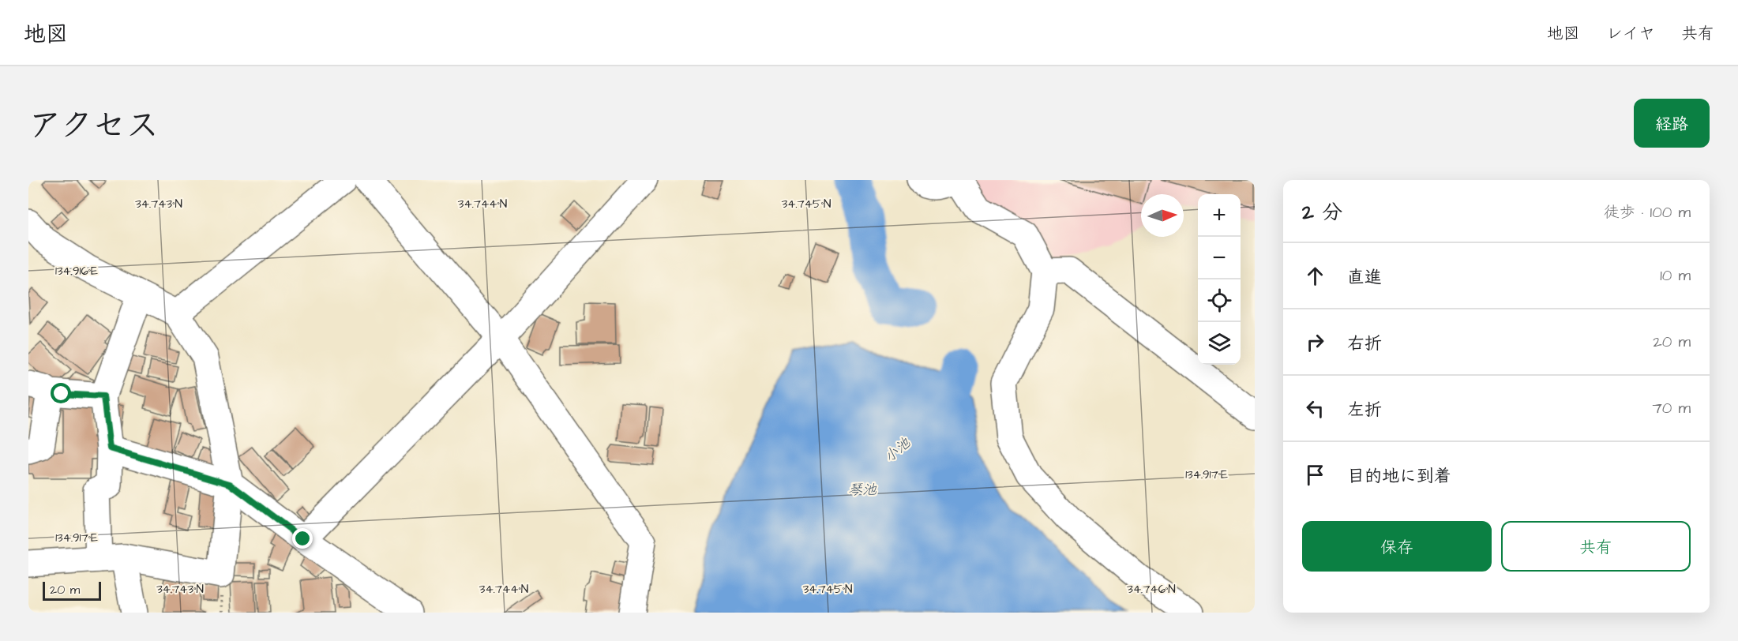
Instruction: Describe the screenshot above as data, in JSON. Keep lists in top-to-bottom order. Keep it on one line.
{"water":["小池","琴池"],"scale_bar":"20 m","north":"right","page":{"header":"地図","nav":["地図","レイヤ","共有"],"title":"アクセス","buttons":["経路",["保存","共有"]],"heading":["2 分","徒歩 · 100 m"],"map_buttons":["+","−"],"list":[["直進","10 m"],["右折","20 m"],["左折","70 m"],"目的地に到着"],"scale":"20 m"},"coordinates":["34.743°N","34.744°N","34.745°N","134.916°E","134.917°E","34.746°N"]}
